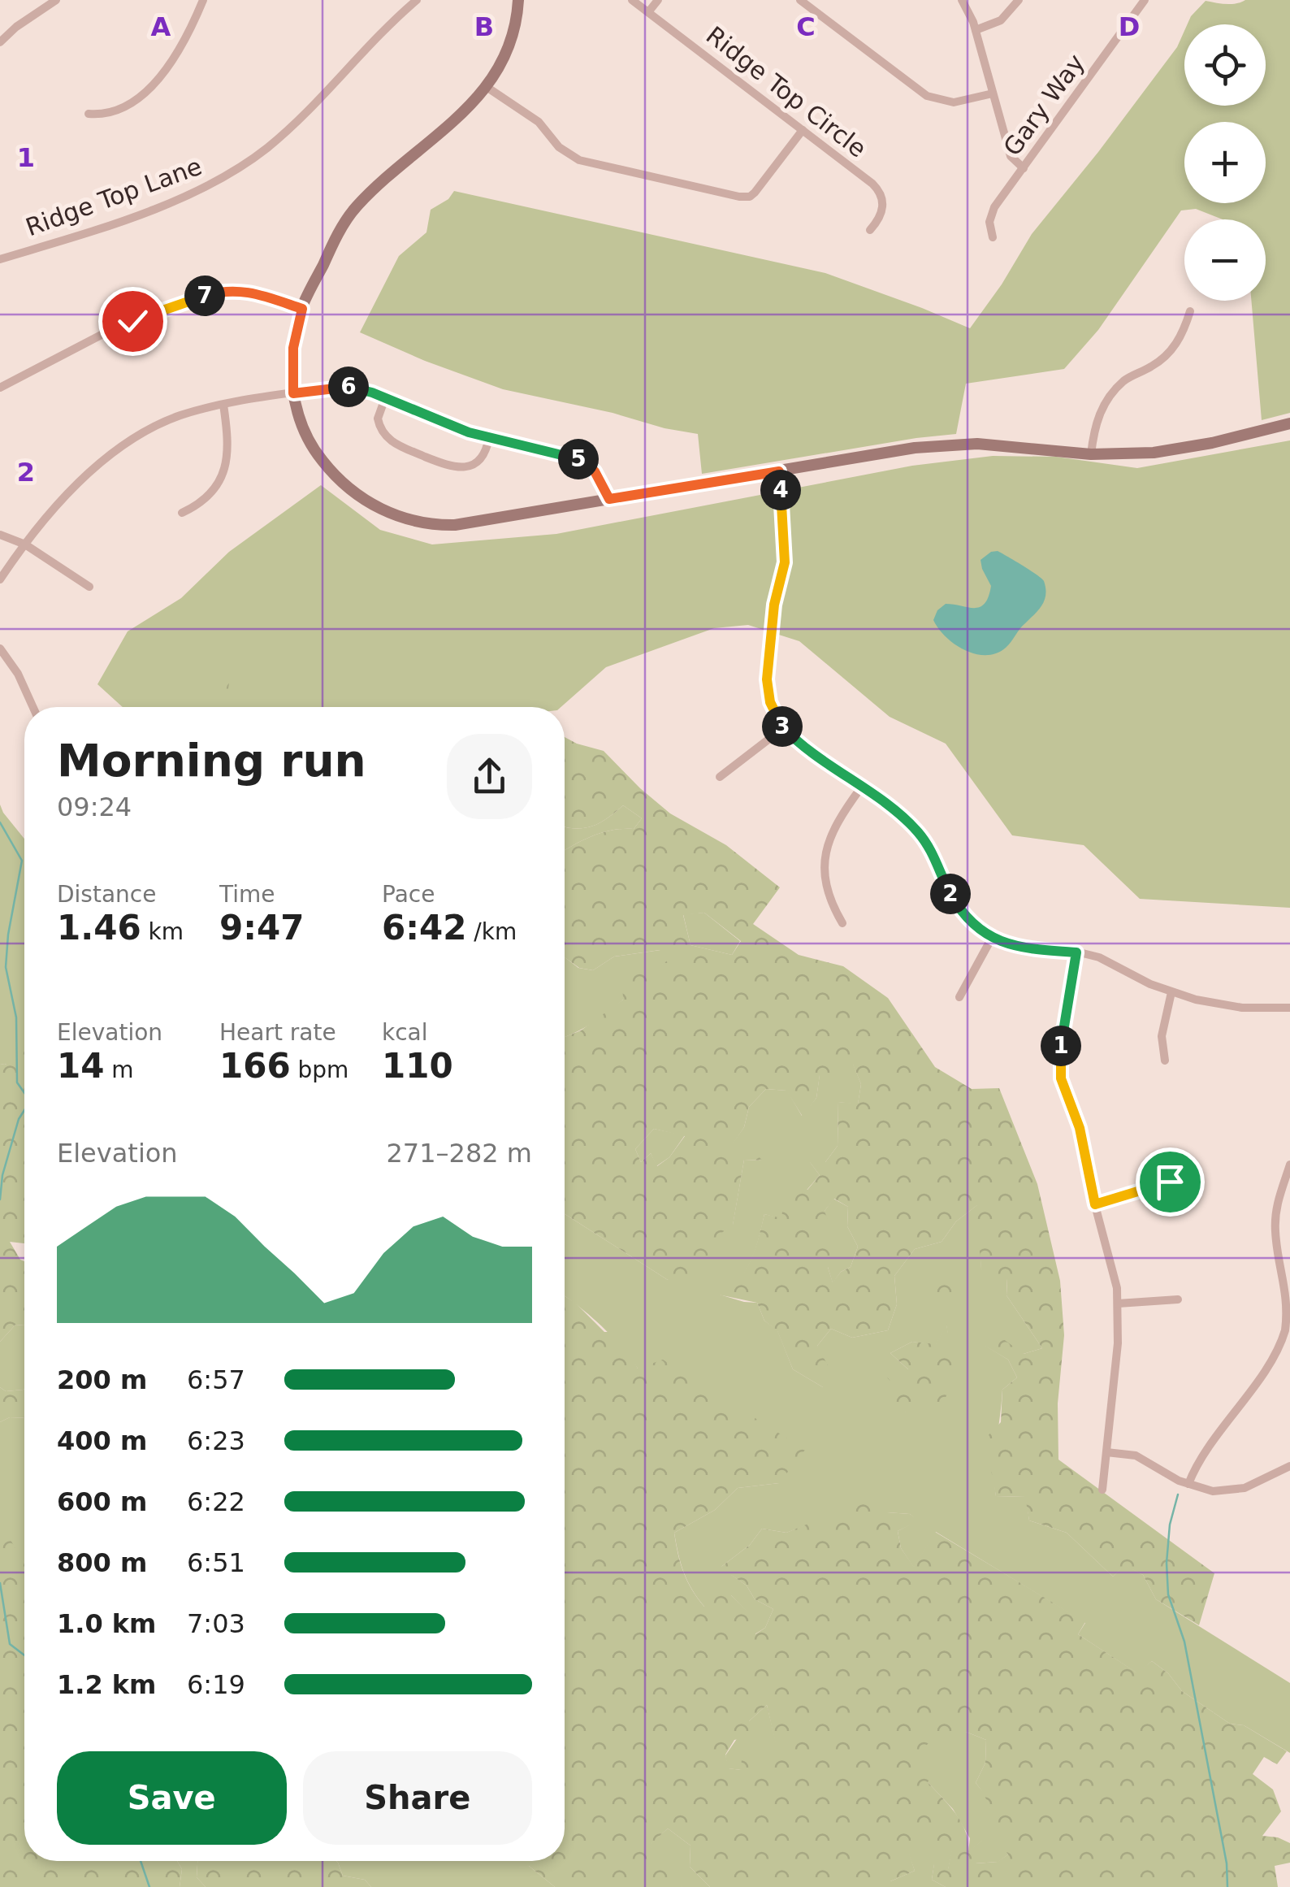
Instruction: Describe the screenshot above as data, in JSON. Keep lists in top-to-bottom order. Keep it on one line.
{"streets":{"street":["Ridge Top Circle","Gary Way","Ridge Top Lane"]},"page":{"map_buttons":["+","−"],"pins":["7","6","5","4","3","2","1"],"heading":["Morning run","09:24"],"stats":[["Distance","1.46 km"],["Time","9:47"],["Pace","6:42 /km"],["Elevation","14 m"],["Heart rate","166 bpm"],["kcal","110"]],"chart":["Elevation","271–282 m"],"list":[{"name":"200 m","note":"6:57"},{"name":"400 m","note":"6:23"},{"name":"600 m","note":"6:22"},{"name":"800 m","note":"6:51"},{"name":"1.0 km","note":"7:03"},{"name":"1.2 km","note":"6:19"}],"buttons":["Save","Share"]},"grid":{"columns":["A","B","C","D"],"rows":["1","2"]}}
